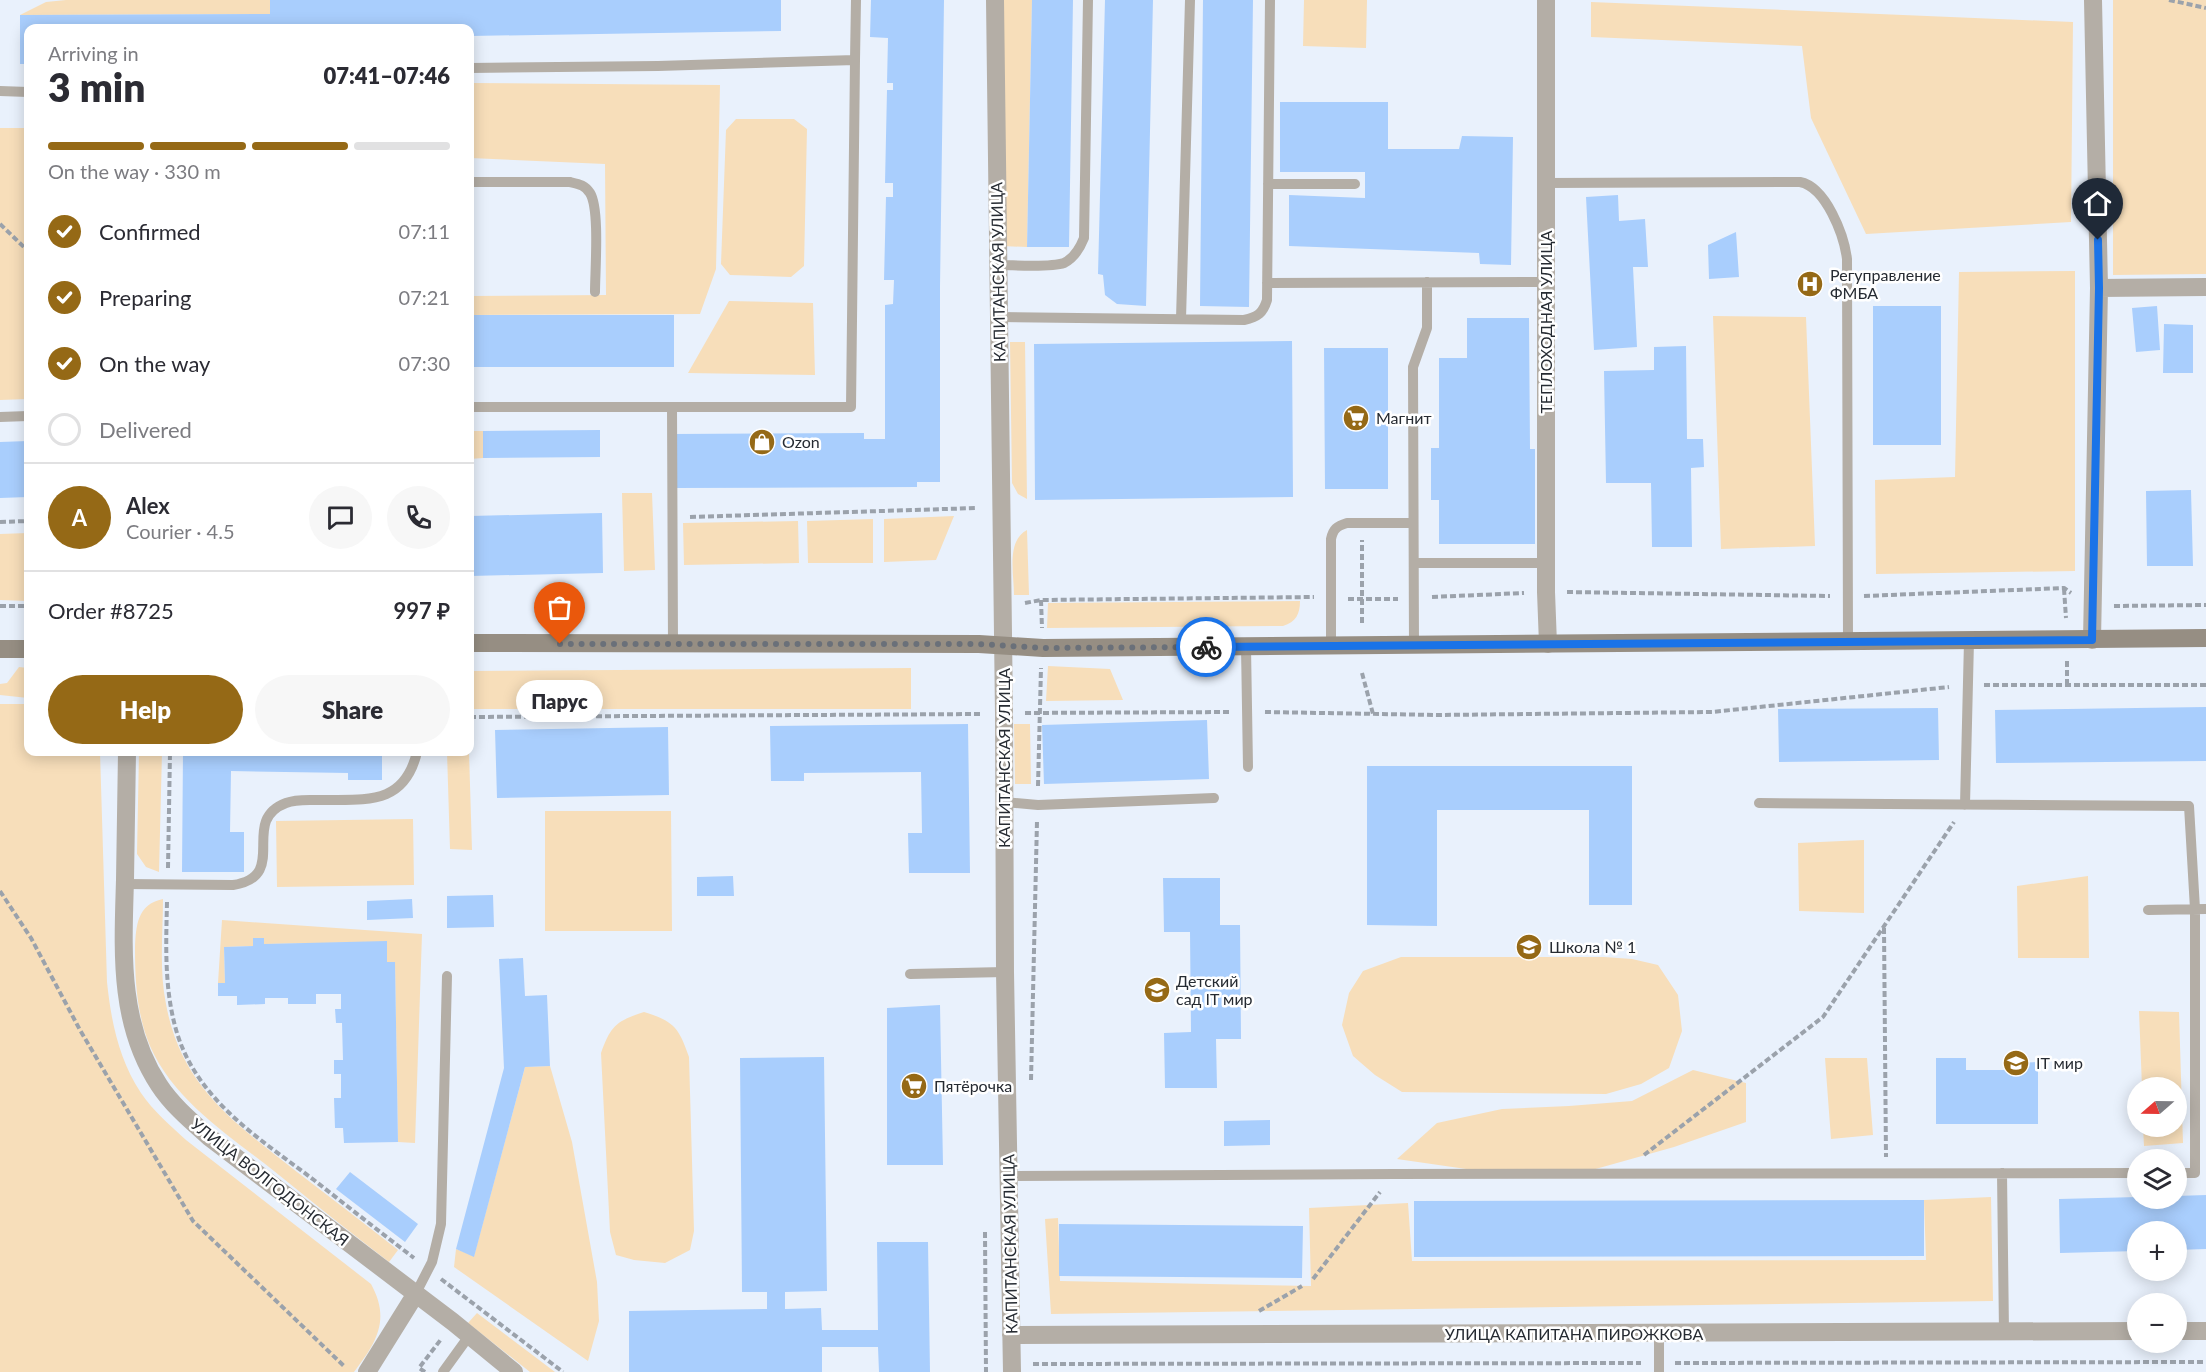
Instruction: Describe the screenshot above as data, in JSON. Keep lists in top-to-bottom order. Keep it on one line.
{"streets":{"street":["КАПИТАНСКАЯ УЛИЦА","ТЕПЛОХОДНАЯ УЛИЦА","УЛИЦА ВОЛГОДОНСКАЯ","УЛИЦА КАПИТАНА ПИРОЖКОВА"]},"crossings":[["КАПИТАНСКАЯ УЛИЦА","УЛИЦА КАПИТАНА ПИРОЖКОВА"]],"places":{"hospital":["Регуправление ФМБА"],"supermarket":["Магнит","Пятёрочка"],"shop":["Ozon"],"other":["Парус"],"school or university":["Школа № 1","Детский сад IT мир","IT мир"]},"north":"left","page":{"heading":["3 min","Arriving in","07:41–07:46"],"panel":["Alex","Courier · 4.5","Order #8725","997 ₽"],"bar":"On the way · 330 m","list":[["Confirmed","07:11"],["Preparing","07:21"],["On the way","07:30"],"Delivered"],"round":"A","buttons":["Help","Share"],"bubble":"Парус","map_buttons":["+","−"]}}
